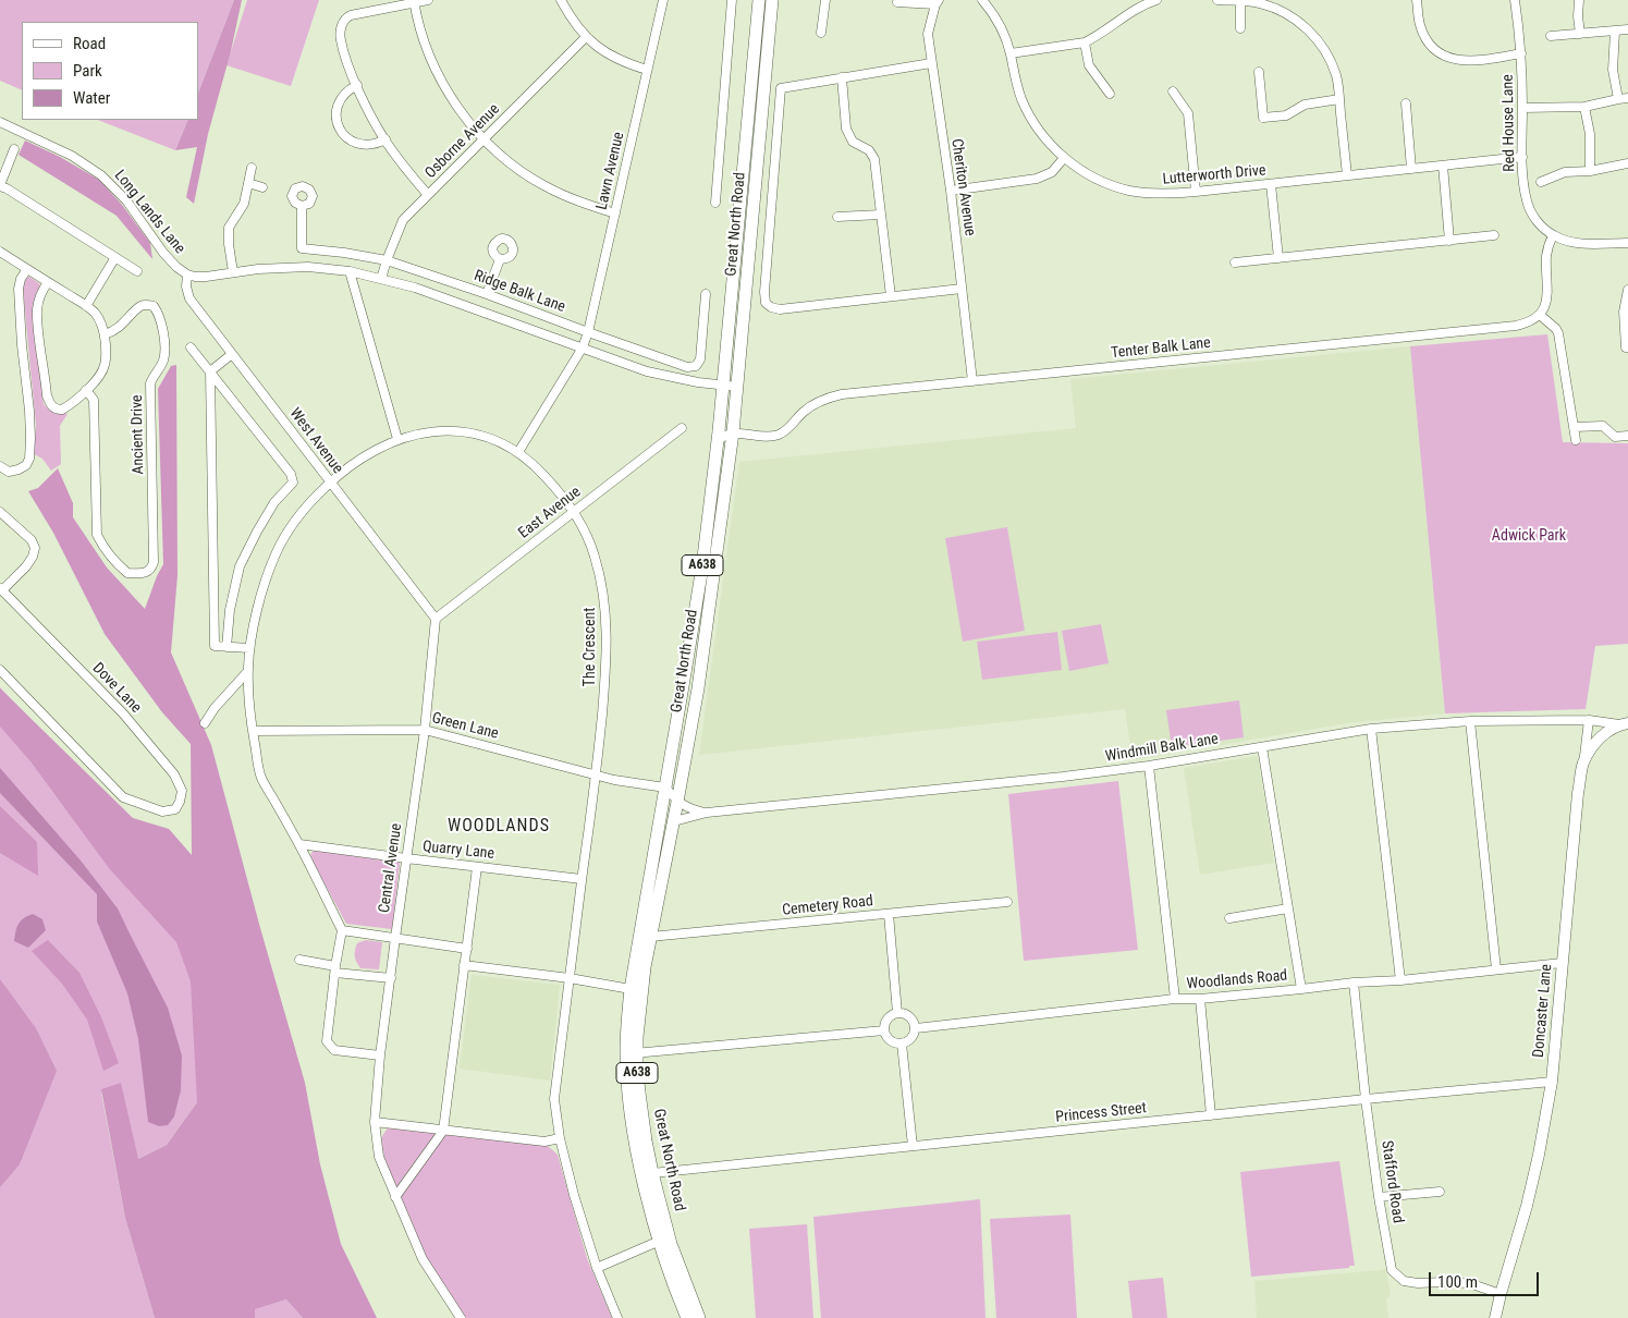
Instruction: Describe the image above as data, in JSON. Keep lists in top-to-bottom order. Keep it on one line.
{"streets":{"highway":["Great North Road","A638"],"main road":["Doncaster Lane"],"street":["Red House Lane","Osborne Avenue","Lawn Avenue","Lutterworth Drive","Cheriton Avenue","Long Lands Lane","Ridge Balk Lane","Tenter Balk Lane","Ancient Drive","West Avenue","East Avenue","The Crescent","Dove Lane","Green Lane","Windmill Balk Lane","Quarry Lane","Central Avenue","Cemetery Road","Woodlands Road","Princess Street","Stafford Road"]},"crossings":[["Red House Lane","Lutterworth Drive"],["Osborne Avenue","Ridge Balk Lane"],["Lawn Avenue","Ridge Balk Lane"],["Lawn Avenue","The Crescent"],["Cheriton Avenue","Tenter Balk Lane"],["Long Lands Lane","Ridge Balk Lane"],["Long Lands Lane","West Avenue"],["Great North Road","Ridge Balk Lane"],["Great North Road","Tenter Balk Lane"],["Great North Road","Green Lane"],["Great North Road","Windmill Balk Lane"],["Great North Road","Cemetery Road"],["Great North Road","Princess Street"],["West Avenue","East Avenue"],["West Avenue","The Crescent"],["West Avenue","Central Avenue"],["East Avenue","The Crescent"],["East Avenue","Central Avenue"],["The Crescent","Green Lane"],["The Crescent","Quarry Lane"],["Green Lane","Central Avenue"],["Windmill Balk Lane","Doncaster Lane"],["Quarry Lane","Central Avenue"],["Woodlands Road","Doncaster Lane"],["Woodlands Road","Stafford Road"],["Doncaster Lane","Princess Street"],["Doncaster Lane","Stafford Road"],["Princess Street","Stafford Road"]],"districts":["WOODLANDS"],"parks":["Adwick Park"],"legend":["Road","Park","Water"],"scale_bar":"100 m"}
